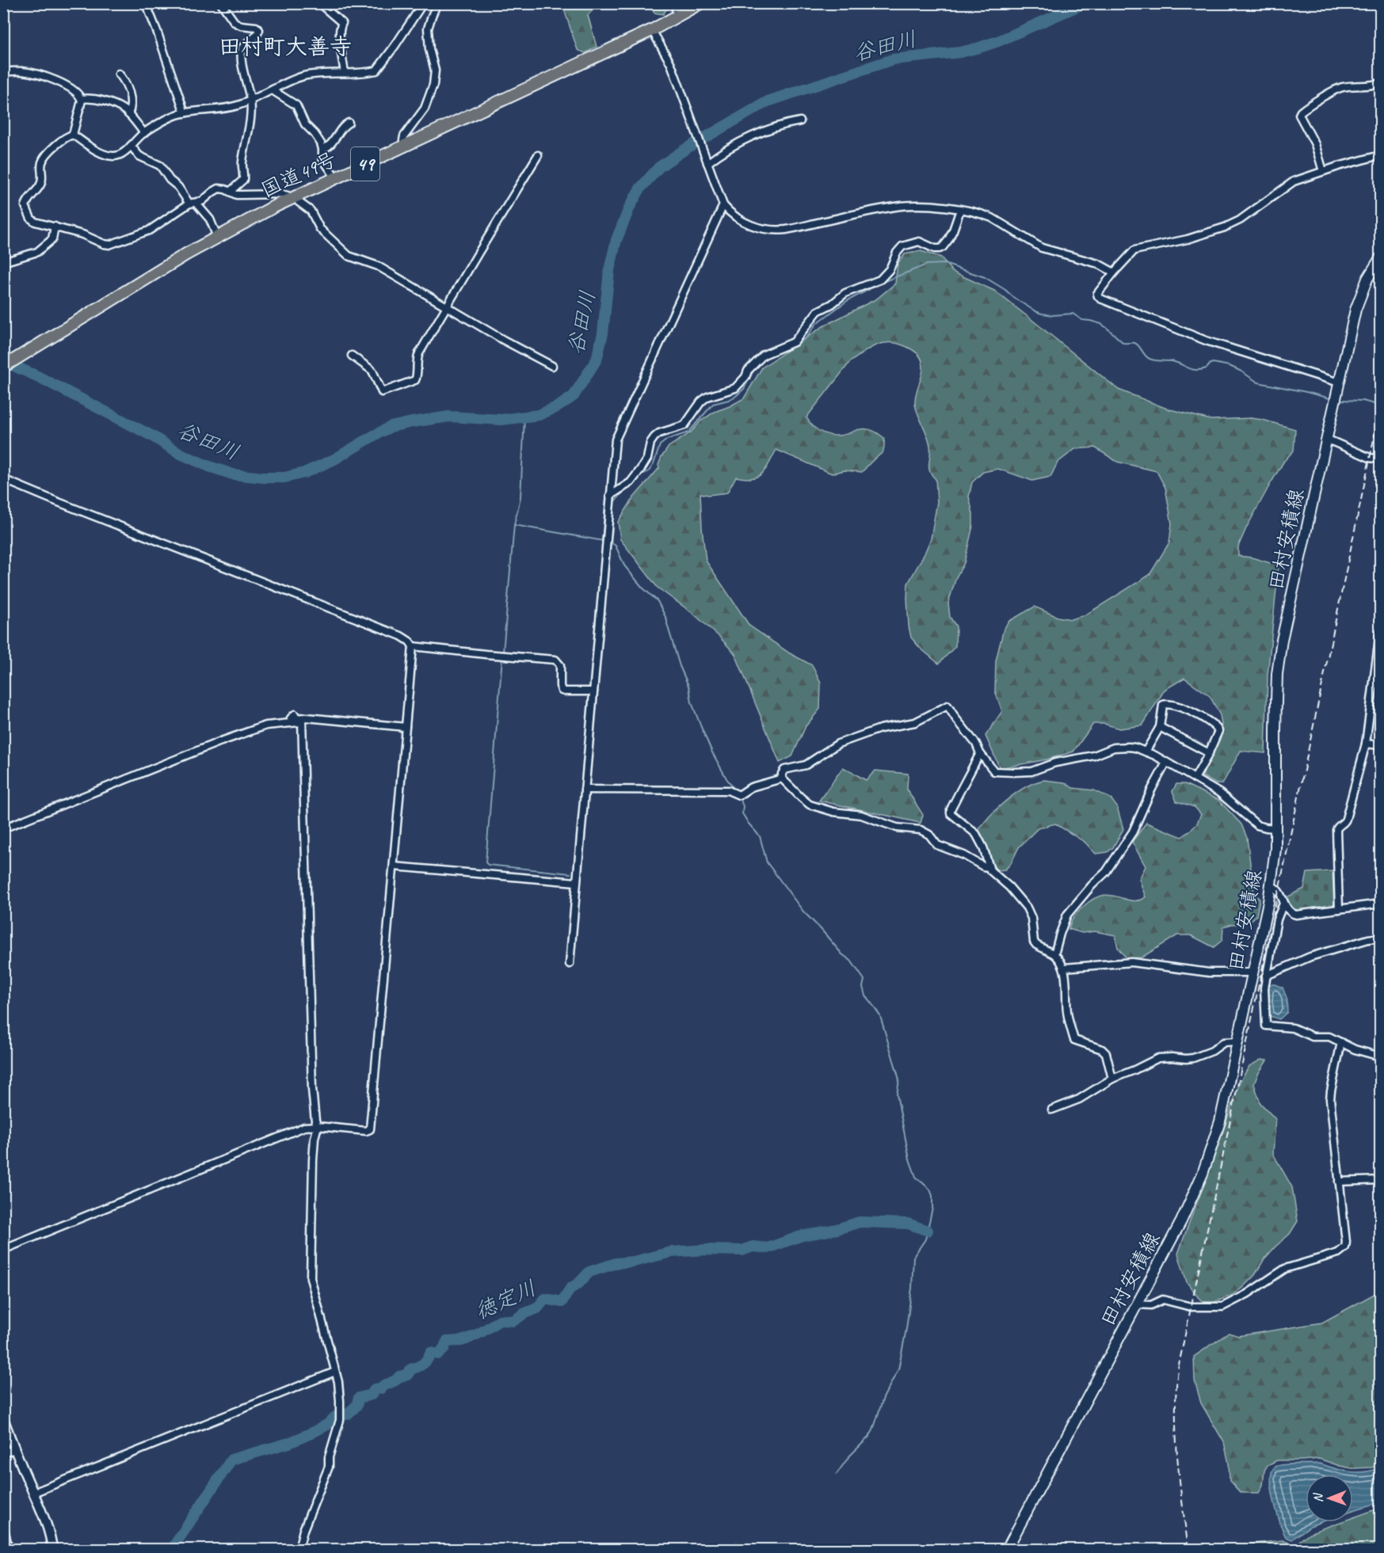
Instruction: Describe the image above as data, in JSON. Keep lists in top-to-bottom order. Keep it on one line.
{"streets":{"highway":["49","国道49号"],"main road":["田村安積線"]},"districts":["田村町大善寺"],"water":["谷田川","徳定川"],"north":"left"}
